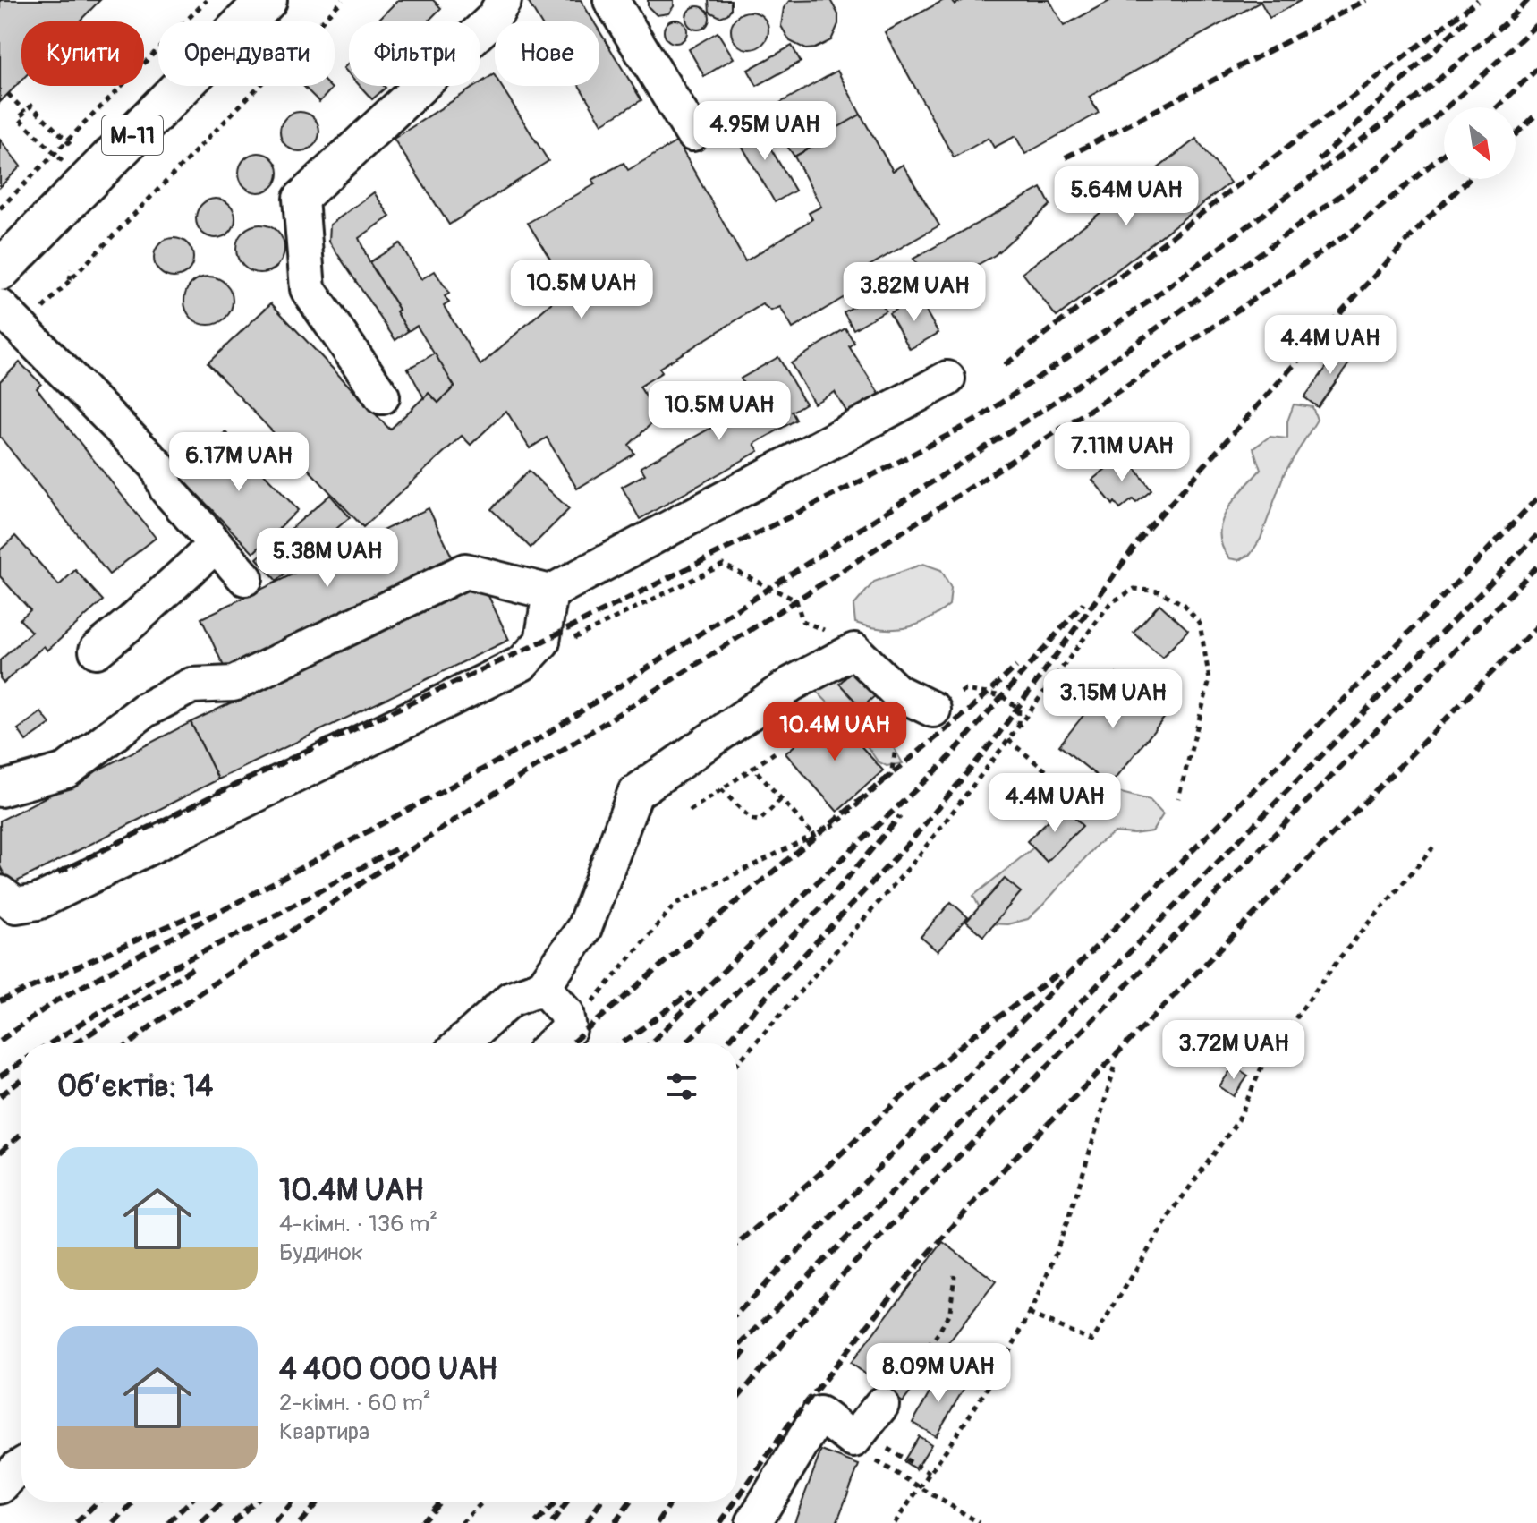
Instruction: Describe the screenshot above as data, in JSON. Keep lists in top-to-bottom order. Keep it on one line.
{"streets":{"main road":["М-11"]},"north":"bottom right","page":{"chip":["Купити","Орендувати","Фільтри","Нове"],"price":["4.95M UAH","5.64M UAH","10.5M UAH","3.82M UAH","4.4M UAH","10.5M UAH","7.11M UAH","6.17M UAH","5.38M UAH","3.15M UAH","10.4M UAH","4.4M UAH","3.72M UAH","8.09M UAH"],"heading":"Об’єктів: 14","list":[{"name":"10.4M UAH","note":"4-кімн. · 136 m² · Будинок"},{"name":"4 400 000 UAH","note":"2-кімн. · 60 m² · Квартира"}]}}
